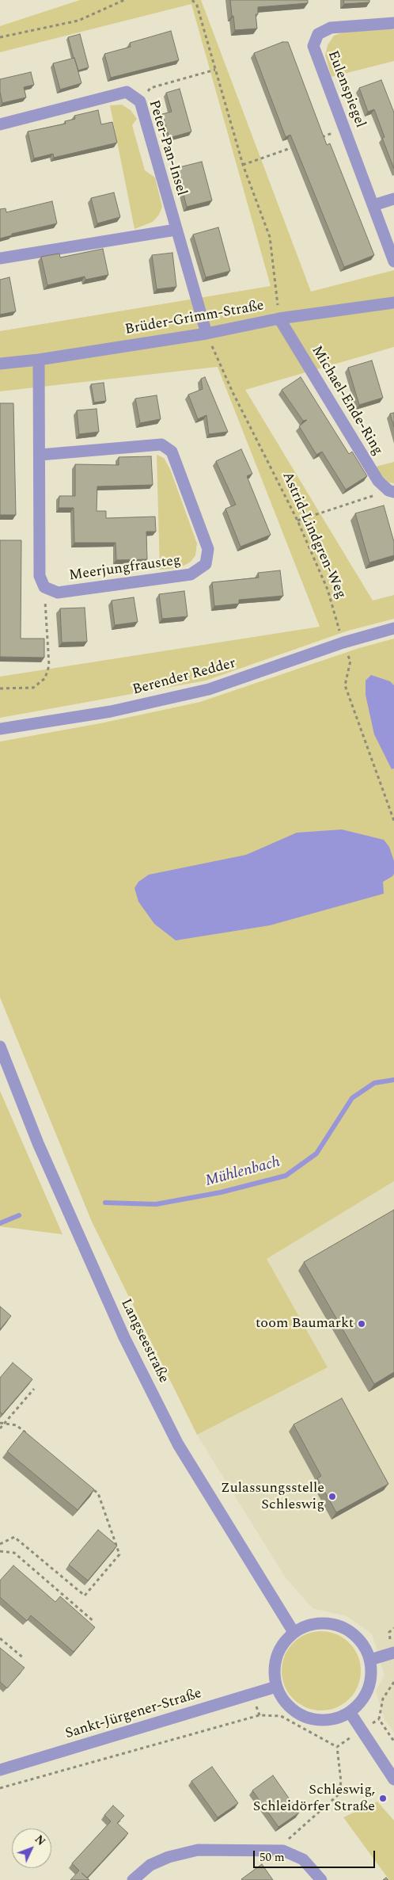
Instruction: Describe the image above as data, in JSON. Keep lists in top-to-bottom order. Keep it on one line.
{"streets":{"street":["Eulenspiegel","Peter-Pan-Insel","Brüder-Grimm-Straße","Michael-Ende-Ring","Meerjungfrausteg","Berender Redder","Langseestraße","Sankt-Jürgener-Straße"],"path":["Astrid-Lindgren-Weg"]},"crossings":[["Peter-Pan-Insel","Brüder-Grimm-Straße"],["Peter-Pan-Insel","Astrid-Lindgren-Weg"],["Brüder-Grimm-Straße","Michael-Ende-Ring"],["Brüder-Grimm-Straße","Astrid-Lindgren-Weg"],["Astrid-Lindgren-Weg","Berender Redder"],["Langseestraße","Sankt-Jürgener-Straße"]],"water":["Mühlenbach"],"places":["toom Baumarkt","Zulassungsstelle Schleswig","Schleswig, Schleidörfer Straße"],"scale_bar":"50 m","north":"top right"}
